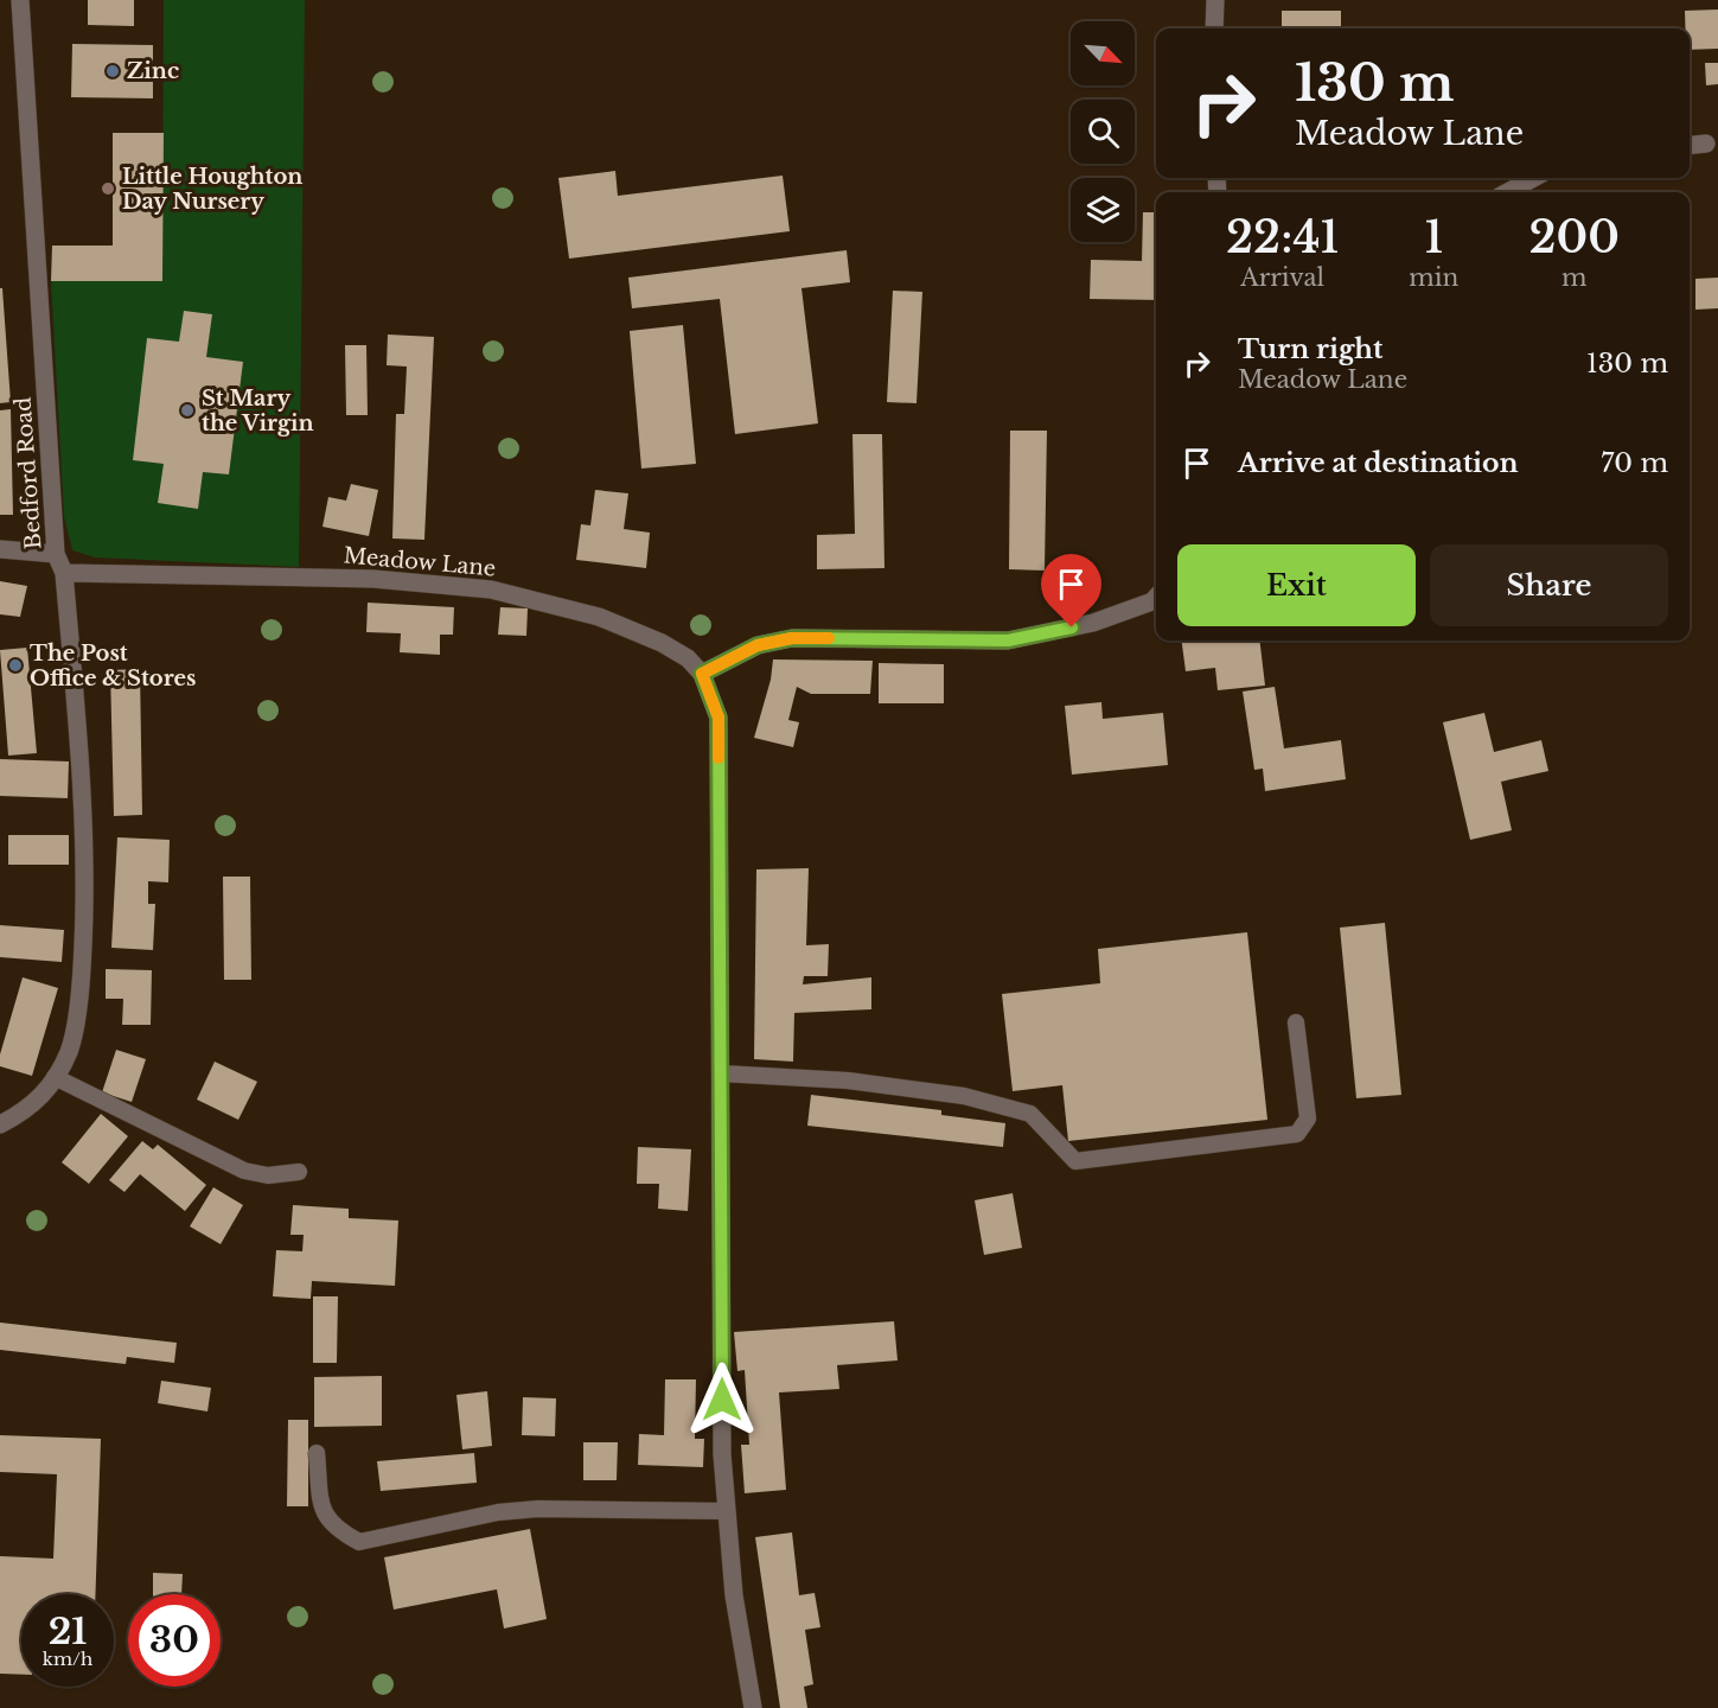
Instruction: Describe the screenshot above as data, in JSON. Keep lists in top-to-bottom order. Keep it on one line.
{"streets":{"street":["Bedford Road","Meadow Lane"]},"crossings":[["Bedford Road","Meadow Lane"]],"places":["Zinc","Little Houghton Day Nursery","St Mary the Virgin","The Post Office & Stores"],"north":"bottom right","page":{"turn":["130 m","Meadow Lane"],"eta":["22:41","Arrival","1","min","200","m"],"list":[{"name":"Turn right","note":"Meadow Lane","value":"130 m"},{"name":"Arrive at destination","value":"70 m"}],"buttons":["Exit","Share"],"speed":"21 km/h","limit":"30"}}
